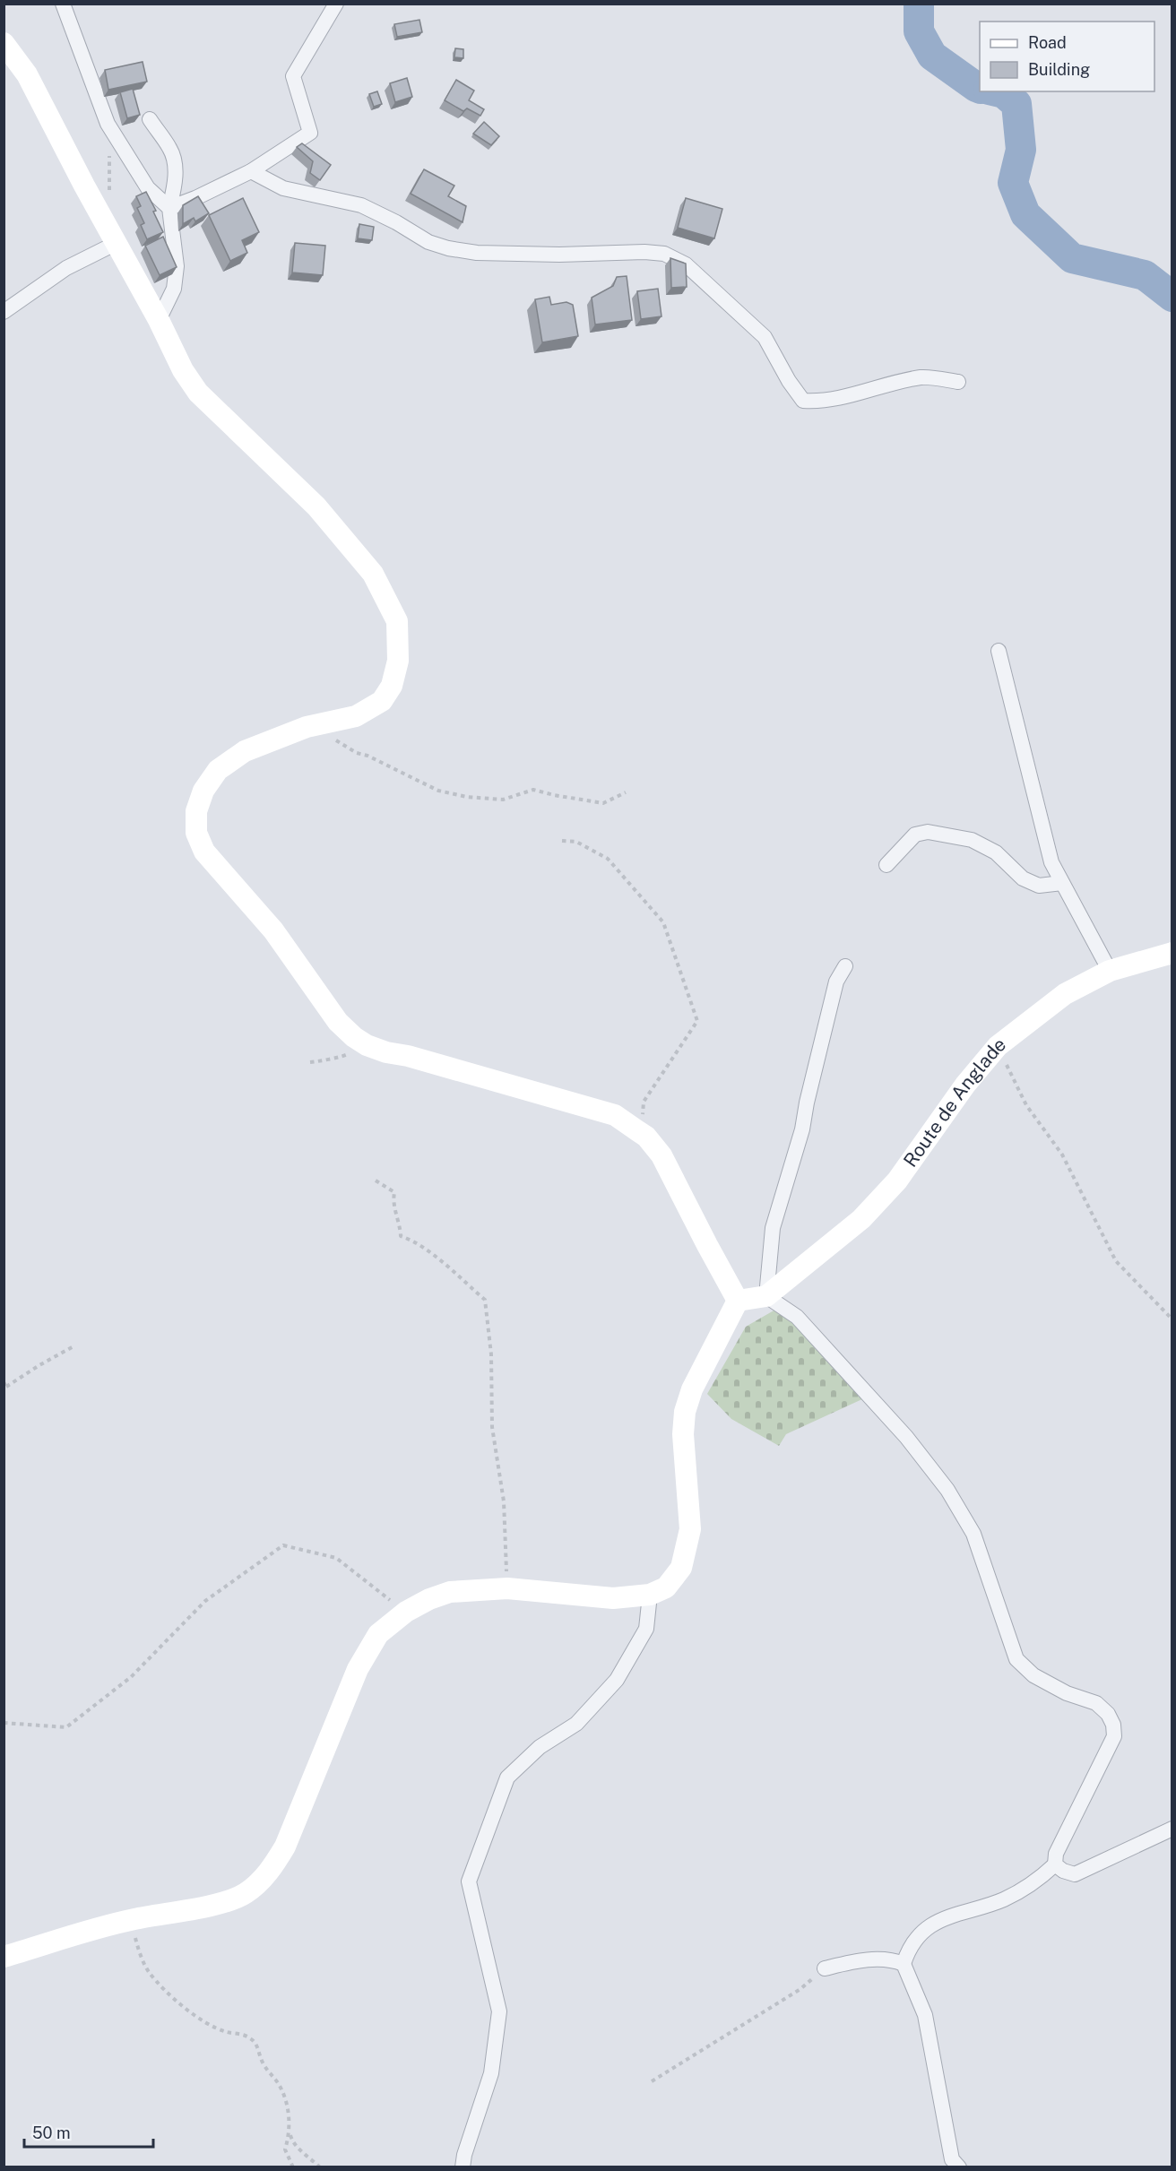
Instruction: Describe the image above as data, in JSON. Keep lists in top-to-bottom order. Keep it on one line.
{"streets":{"street":["Route de Anglade"]},"legend":["Road","Building"],"scale_bar":"50 m"}
